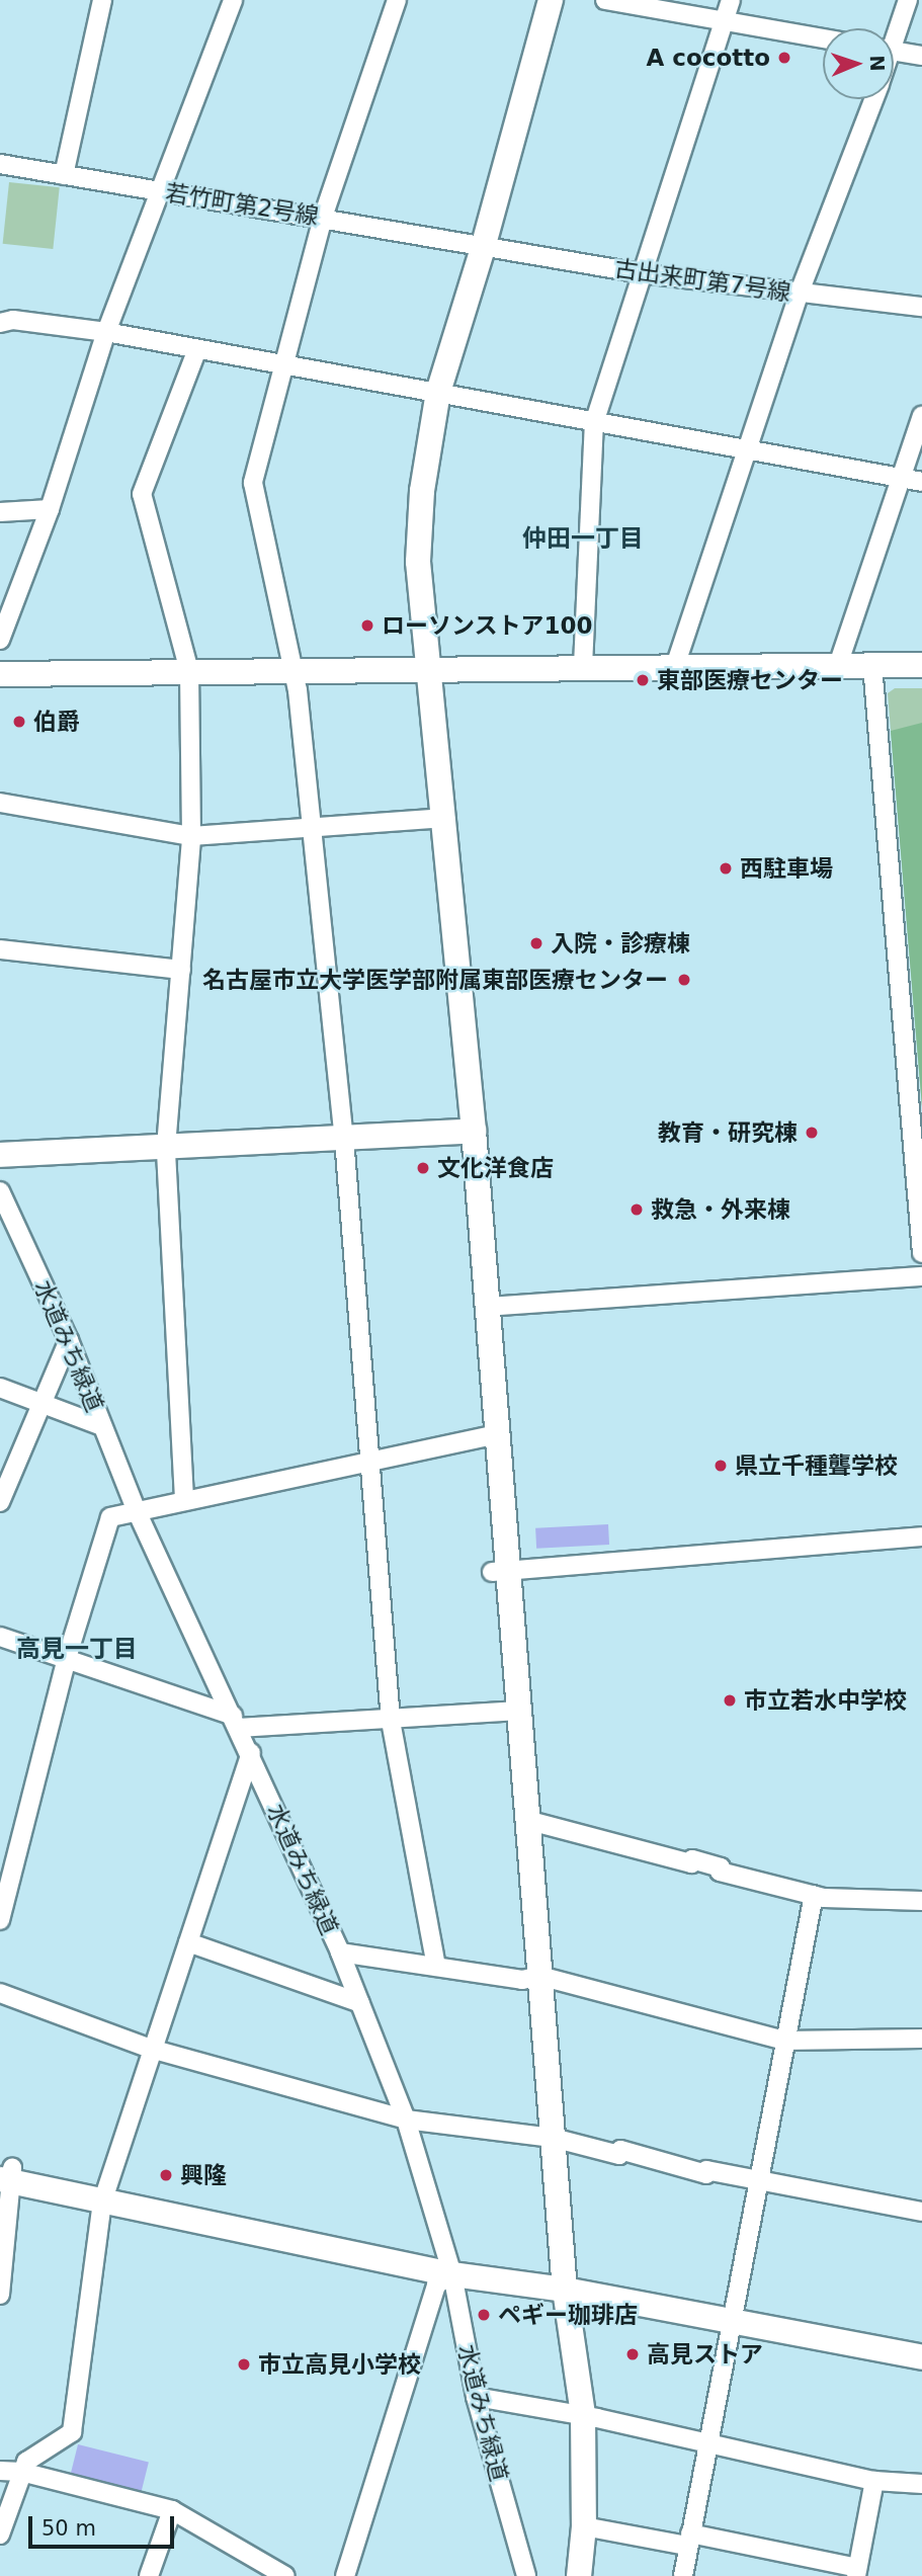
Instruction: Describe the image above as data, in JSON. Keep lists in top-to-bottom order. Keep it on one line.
{"streets":{"street":["若竹町第2号線","古出来町第7号線","水道みち緑道"]},"crossings":[["若竹町第2号線","古出来町第7号線"]],"districts":["仲田一丁目","高見一丁目"],"places":["A cocotto","ローソンストア100","東部医療センター","伯爵","西駐車場","入院・診療棟","名古屋市立大学医学部附属東部医療センター","教育・研究棟","文化洋食店","救急・外来棟","県立千種聾学校","市立若水中学校","興隆","ペギー珈琲店","高見ストア","市立高見小学校"],"scale_bar":"50 m","north":"right"}
